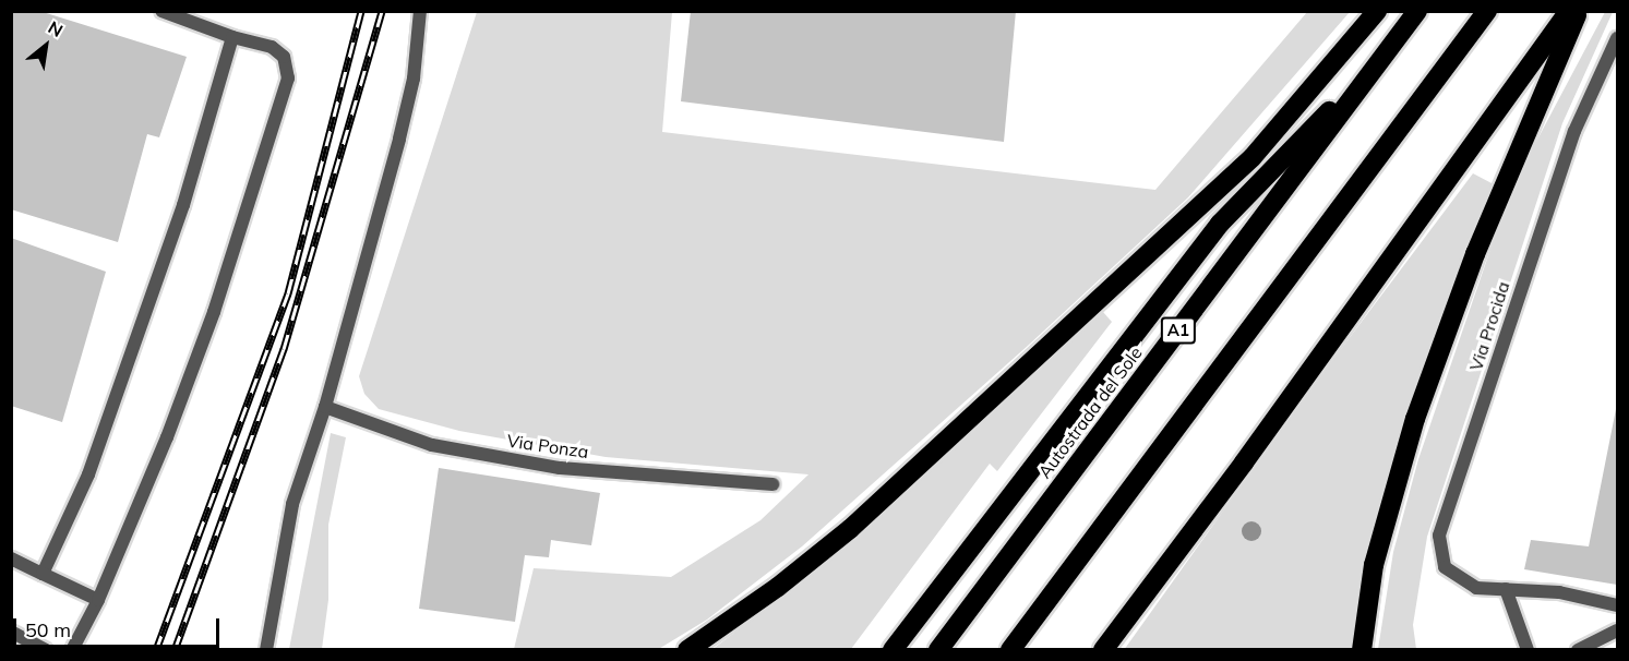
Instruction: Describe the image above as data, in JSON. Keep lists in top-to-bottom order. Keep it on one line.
{"streets":{"highway":["A1","Autostrada del Sole"],"street":["Via Procida","Via Ponza"]},"scale_bar":"50 m","north":"top right"}
